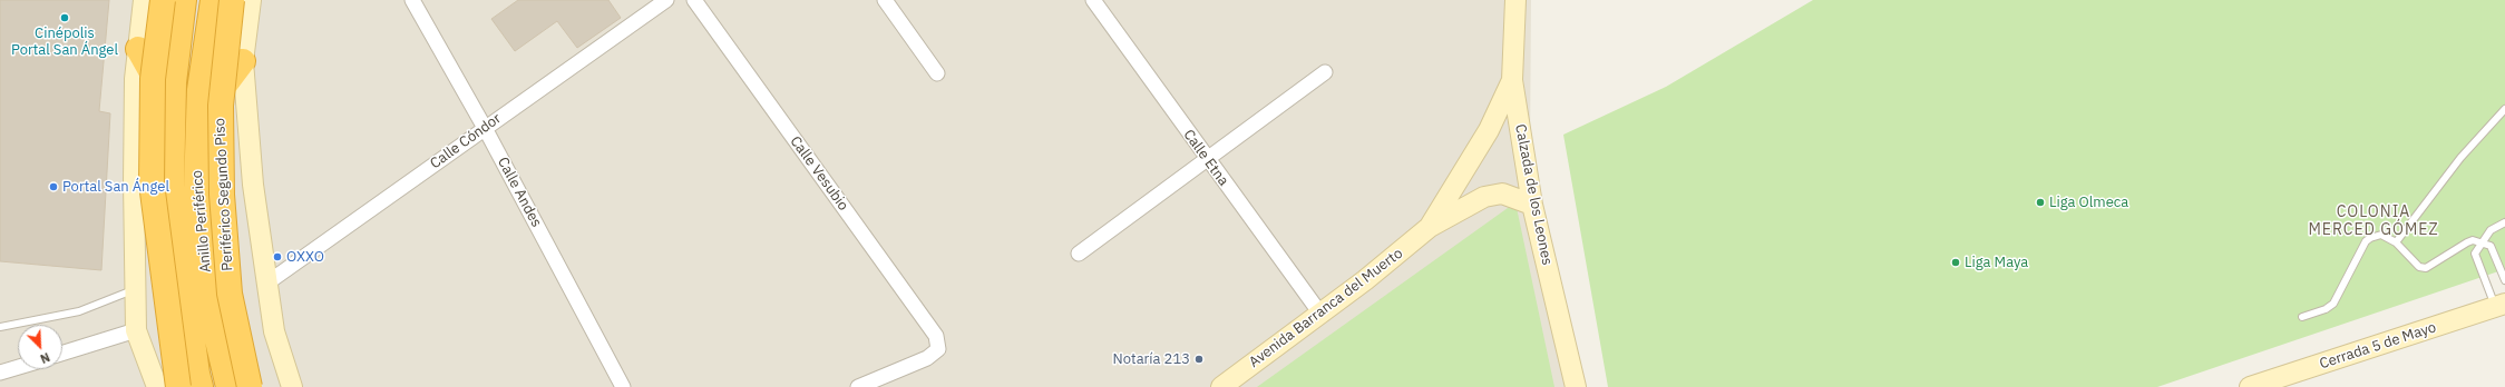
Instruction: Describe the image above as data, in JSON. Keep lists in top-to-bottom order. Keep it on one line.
{"streets":{"highway":["Periférico Segundo Piso","Anillo Periférico"],"main road":["Calzada de los Leones","Avenida Barranca del Muerto","Cerrada 5 de Mayo"],"street":["Calle Cóndor","Calle Etna","Calle Vesubio","Calle Andes"]},"crossings":[["Calle Cóndor","Calle Andes"],["Calle Etna","Avenida Barranca del Muerto"],["Calzada de los Leones","Avenida Barranca del Muerto"]],"districts":["COLONIA MERCED GÓMEZ"],"places":["Cinépolis Portal San Ángel","Portal San Ángel","Liga Olmeca","OXXO","Liga Maya","Notaría 213"],"north":"bottom right"}
